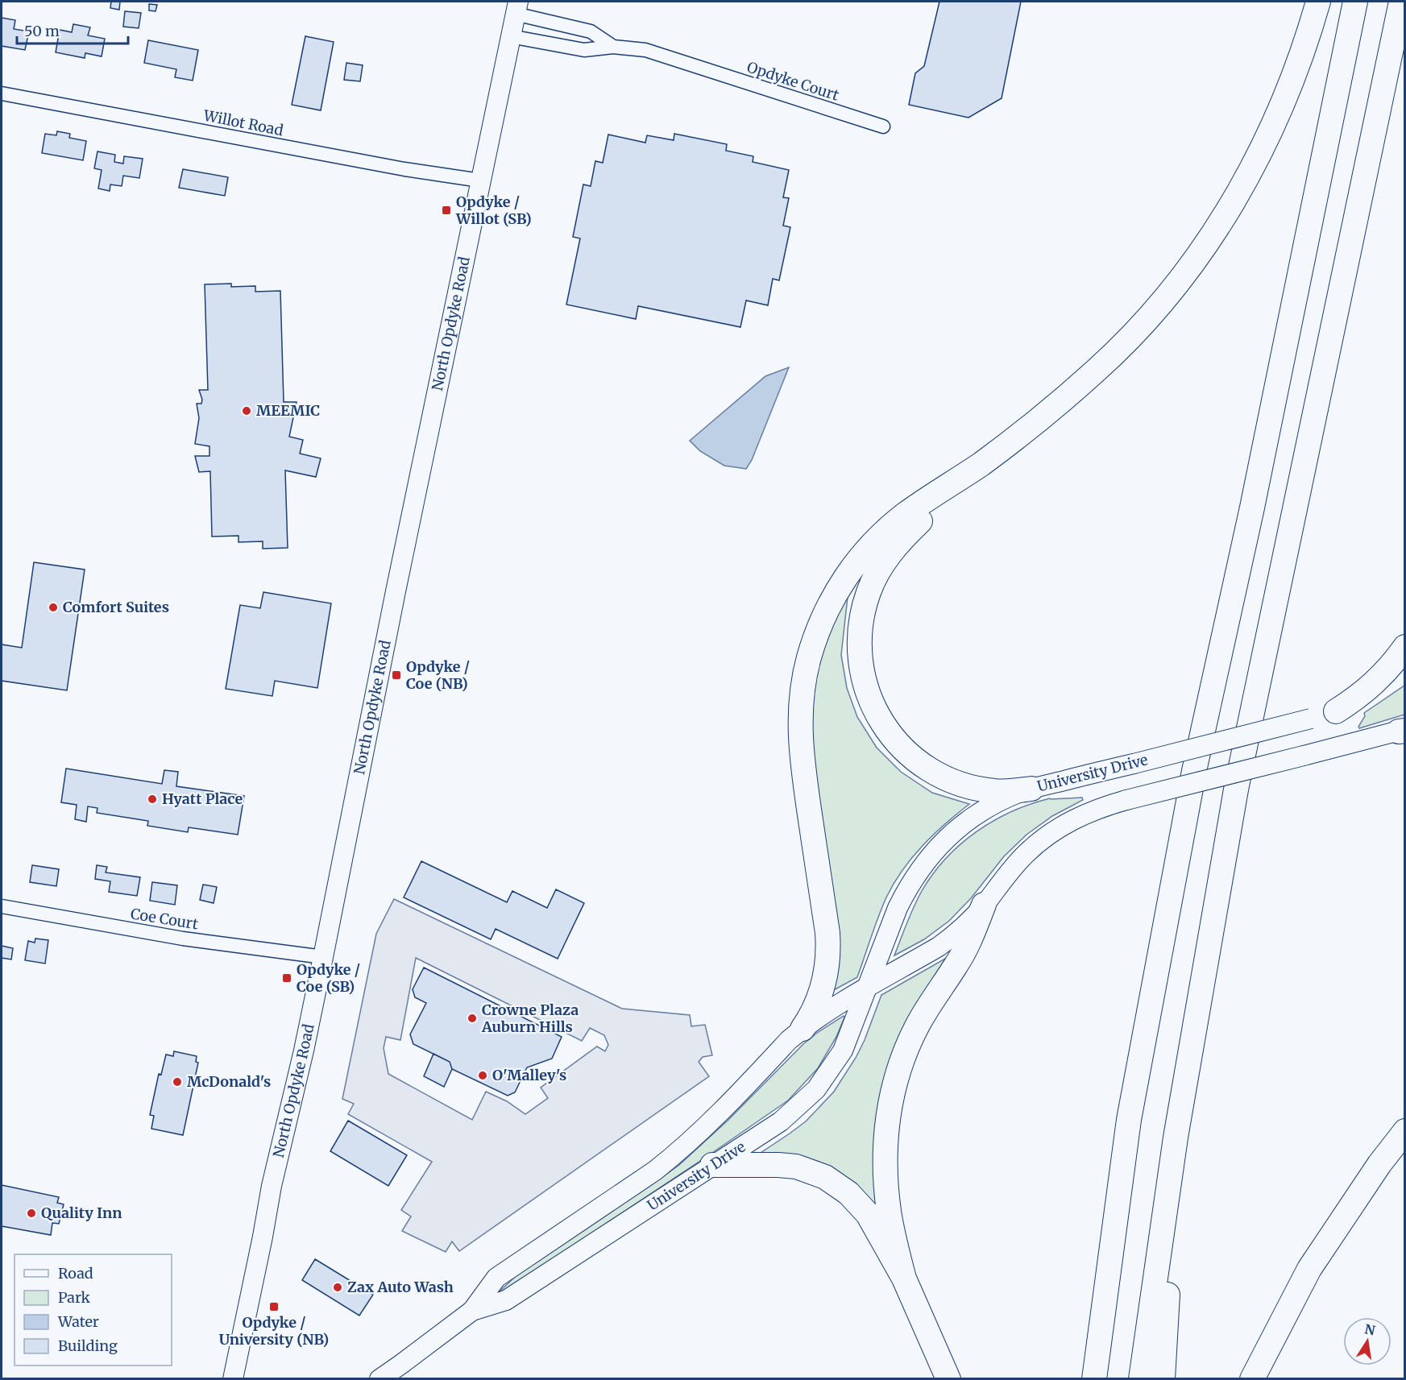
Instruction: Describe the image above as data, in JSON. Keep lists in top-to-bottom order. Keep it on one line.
{"streets":{"main road":["North Opdyke Road","University Drive"],"street":["Opdyke Court","Willot Road","Coe Court"]},"crossings":[["Opdyke Court","North Opdyke Road"],["Willot Road","North Opdyke Road"],["North Opdyke Road","Coe Court"]],"places":{"transit":["Opdyke / Willot (SB)","Opdyke / Coe (NB)","Opdyke / Coe (SB)","Opdyke / University (NB)"],"other":["MEEMIC","Comfort Suites","Hyatt Place","Crowne Plaza Auburn Hills","O'Malley's","McDonald's","Quality Inn","Zax Auto Wash"]},"legend":["Road","Park","Water","Building"],"scale_bar":"50 m","north":"top"}
